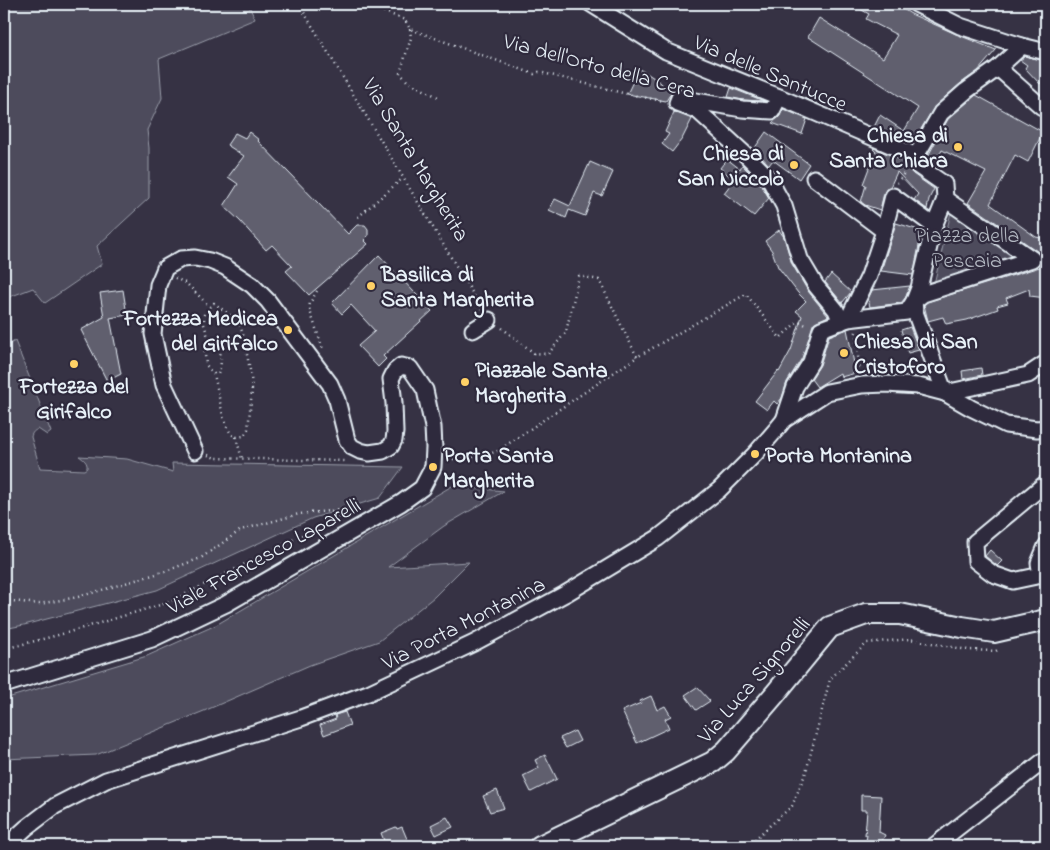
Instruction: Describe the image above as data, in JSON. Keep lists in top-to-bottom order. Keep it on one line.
{"streets":{"main road":["Via Luca Signorelli"],"street":["Via dell'Orto della Cera","Via delle Santucce","Viale Francesco Laparelli","Via Porta Montanina"],"path":["Via Santa Margherita"]},"parks":["Piazza della Pescaia"],"places":["Chiesa di Santa Chiara","Chiesa di San Niccolò","Basilica di Santa Margherita","Fortezza Medicea del Girifalco","Chiesa di San Cristoforo","Fortezza del Girifalco","Piazzale Santa Margherita","Porta Montanina","Porta Santa Margherita"]}
